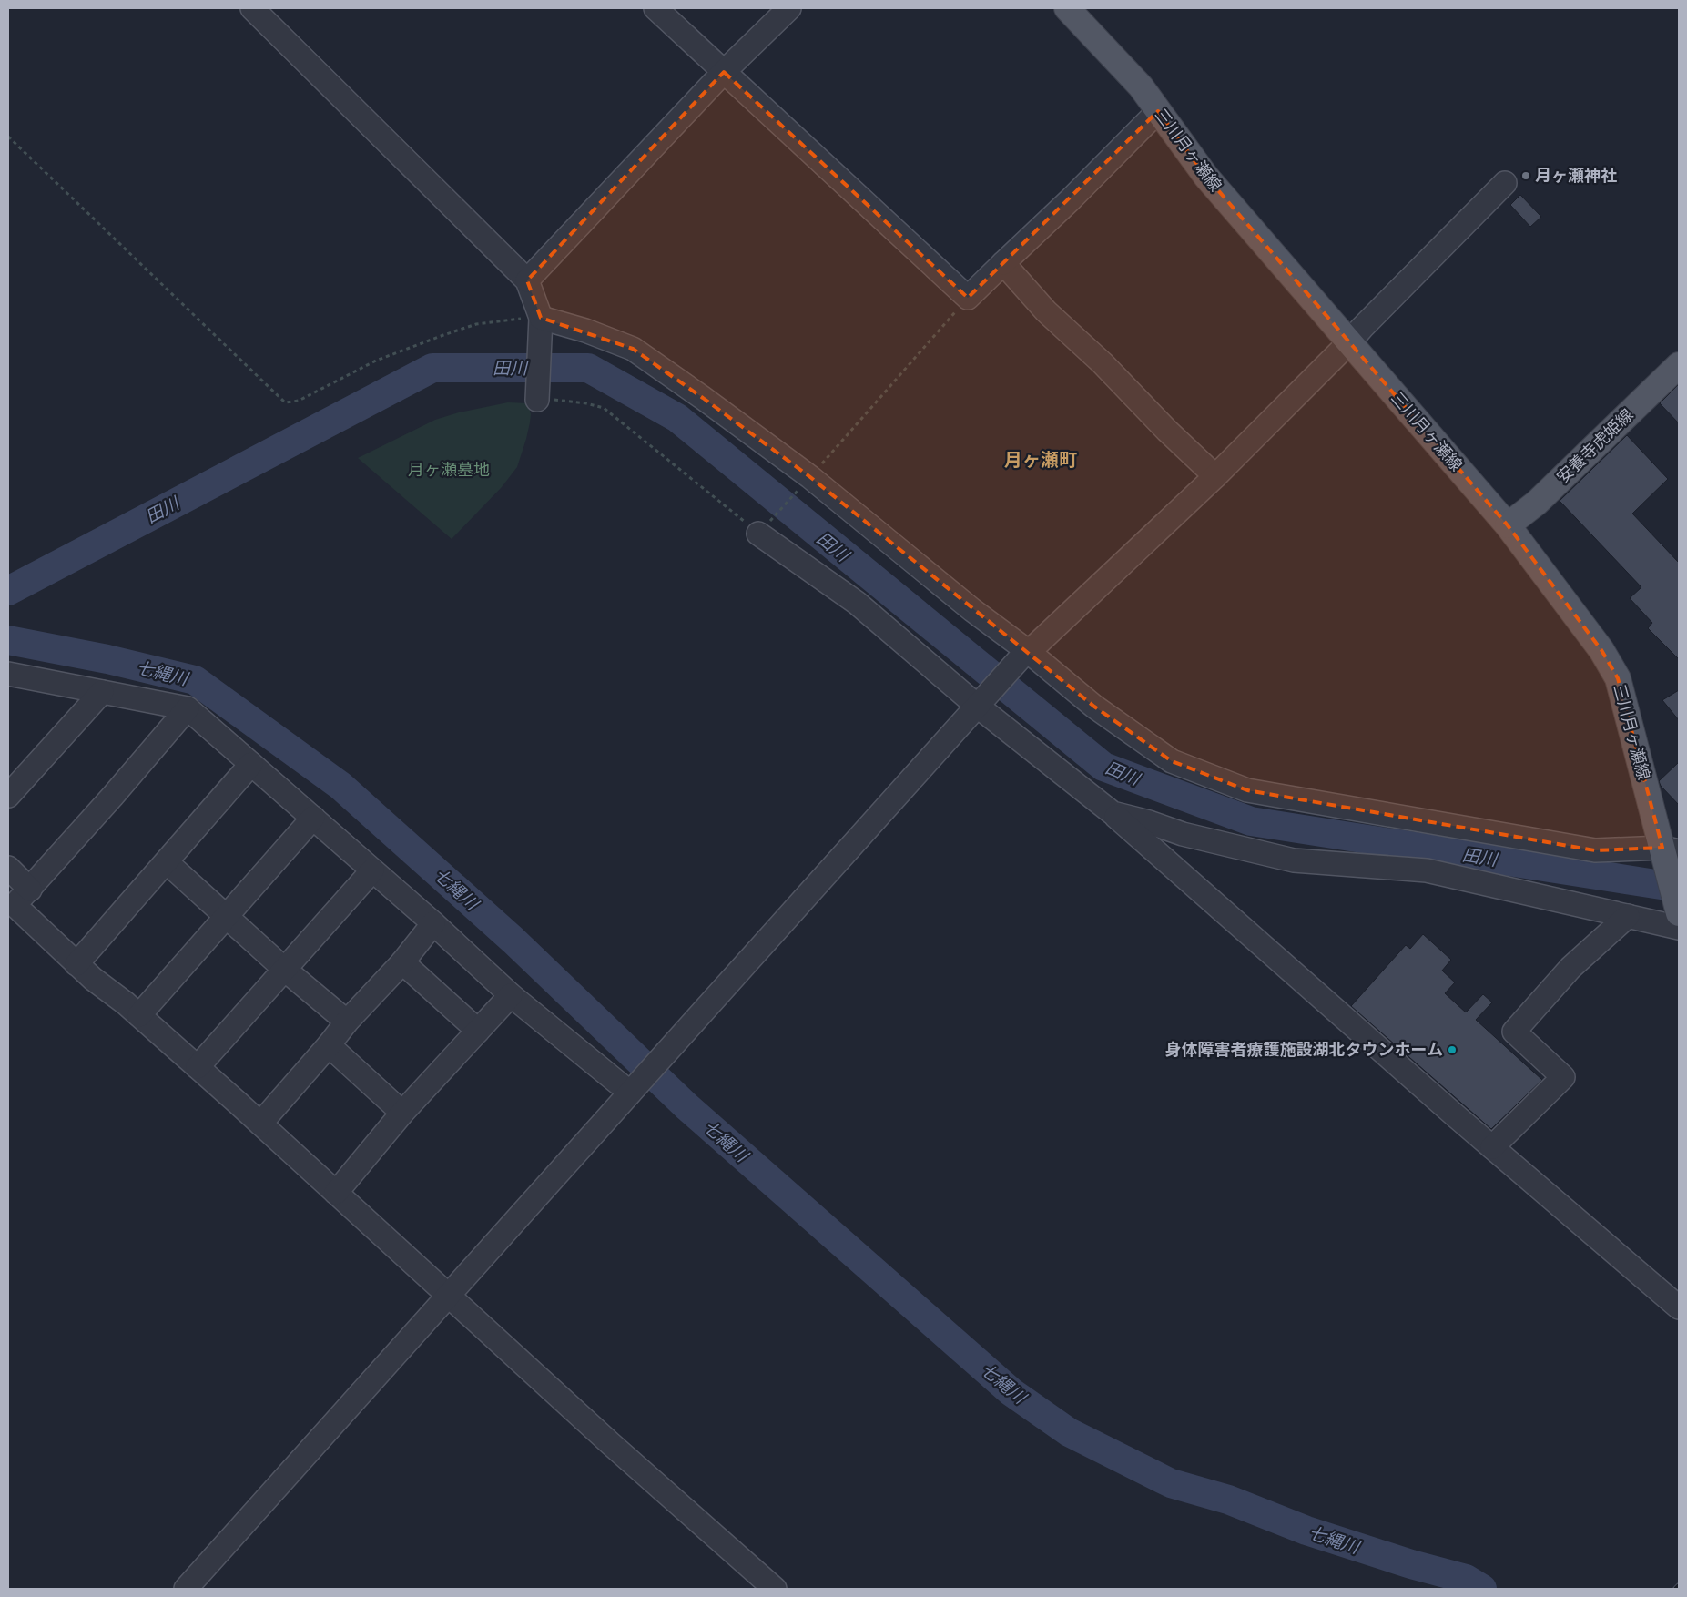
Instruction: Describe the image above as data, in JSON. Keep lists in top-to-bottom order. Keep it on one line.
{"streets":{"main road":["三川月ヶ瀬線","安養寺虎姫線"]},"crossings":[["三川月ヶ瀬線","安養寺虎姫線"]],"districts":["月ヶ瀬町"],"water":["田川","七縄川"],"parks":["月ヶ瀬墓地"],"places":["月ヶ瀬神社","身体障害者療護施設湖北タウンホーム"]}
